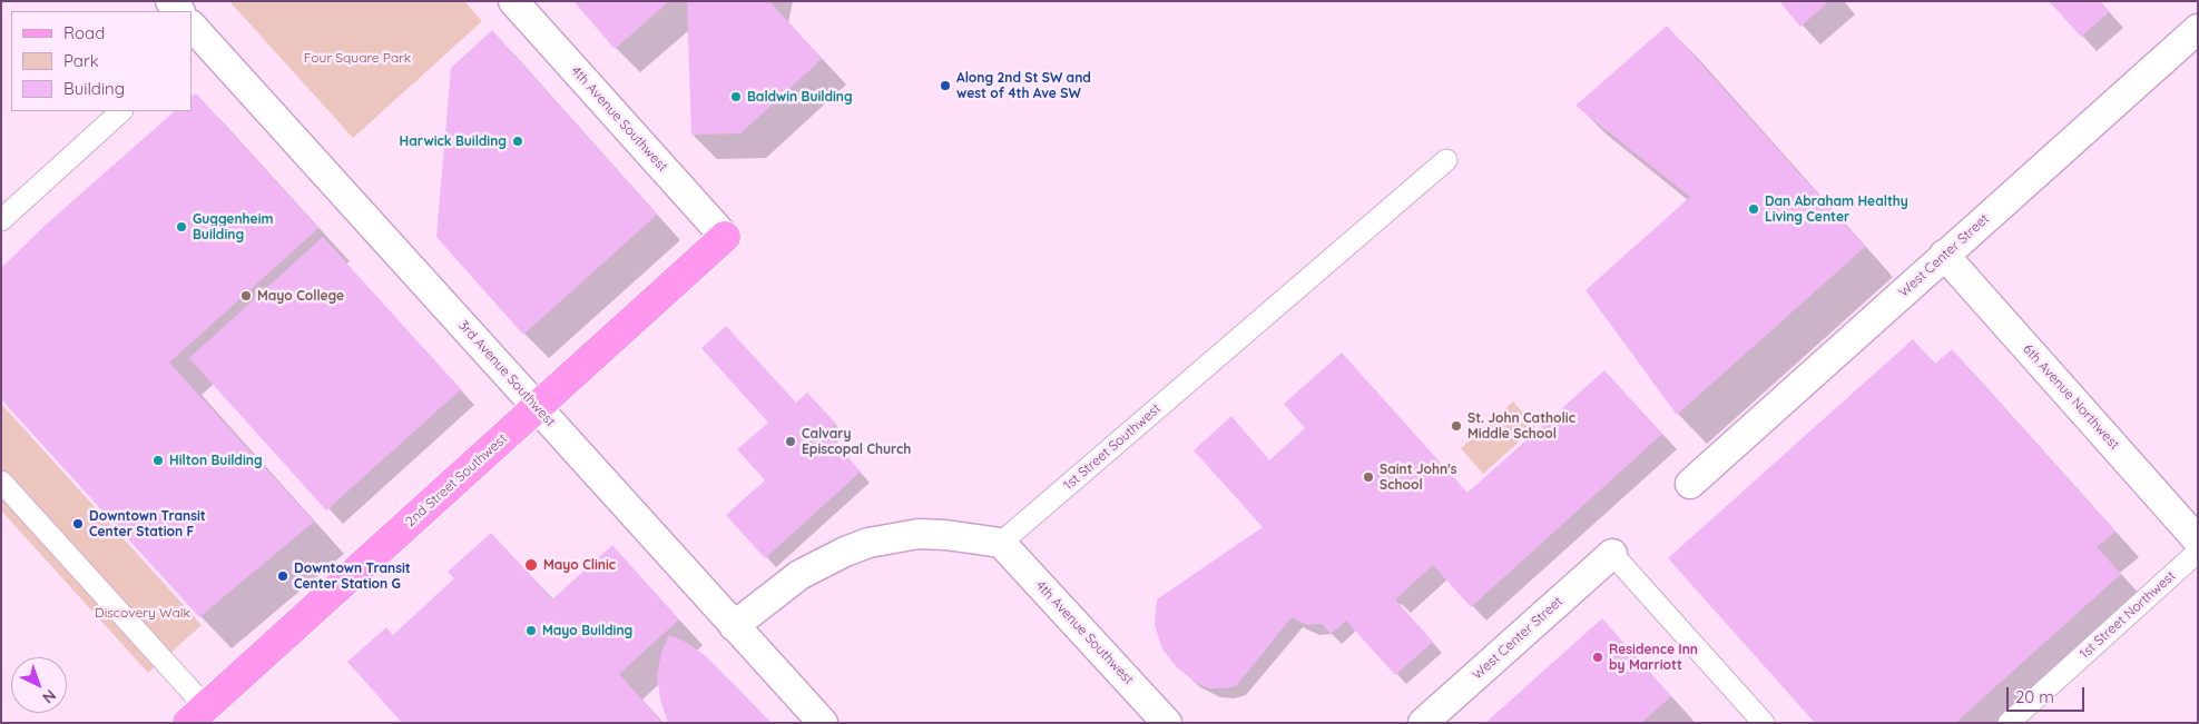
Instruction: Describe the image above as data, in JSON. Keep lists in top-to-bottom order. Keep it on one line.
{"streets":{"main road":["2nd Street Southwest"],"street":["4th Avenue Southwest","West Center Street","3rd Avenue Southwest","6th Avenue Northwest","1st Street Southwest","1st Street Northwest"]},"crossings":[["4th Avenue Southwest","1st Street Southwest"],["4th Avenue Southwest","2nd Street Southwest"],["West Center Street","6th Avenue Northwest"],["3rd Avenue Southwest","2nd Street Southwest"]],"parks":["Four Square Park","Discovery Walk"],"places":["Along 2nd St SW and west of 4th Ave SW","Baldwin Building","Harwick Building","Dan Abraham Healthy Living Center","Guggenheim Building","Mayo College","St. John Catholic Middle School","Calvary Episcopal Church","Hilton Building","Saint John's School","Downtown Transit Center Station F","Mayo Clinic","Downtown Transit Center Station G","Mayo Building","Residence Inn by Marriott"],"legend":["Road","Park","Building"],"scale_bar":"20 m","north":"bottom right"}
